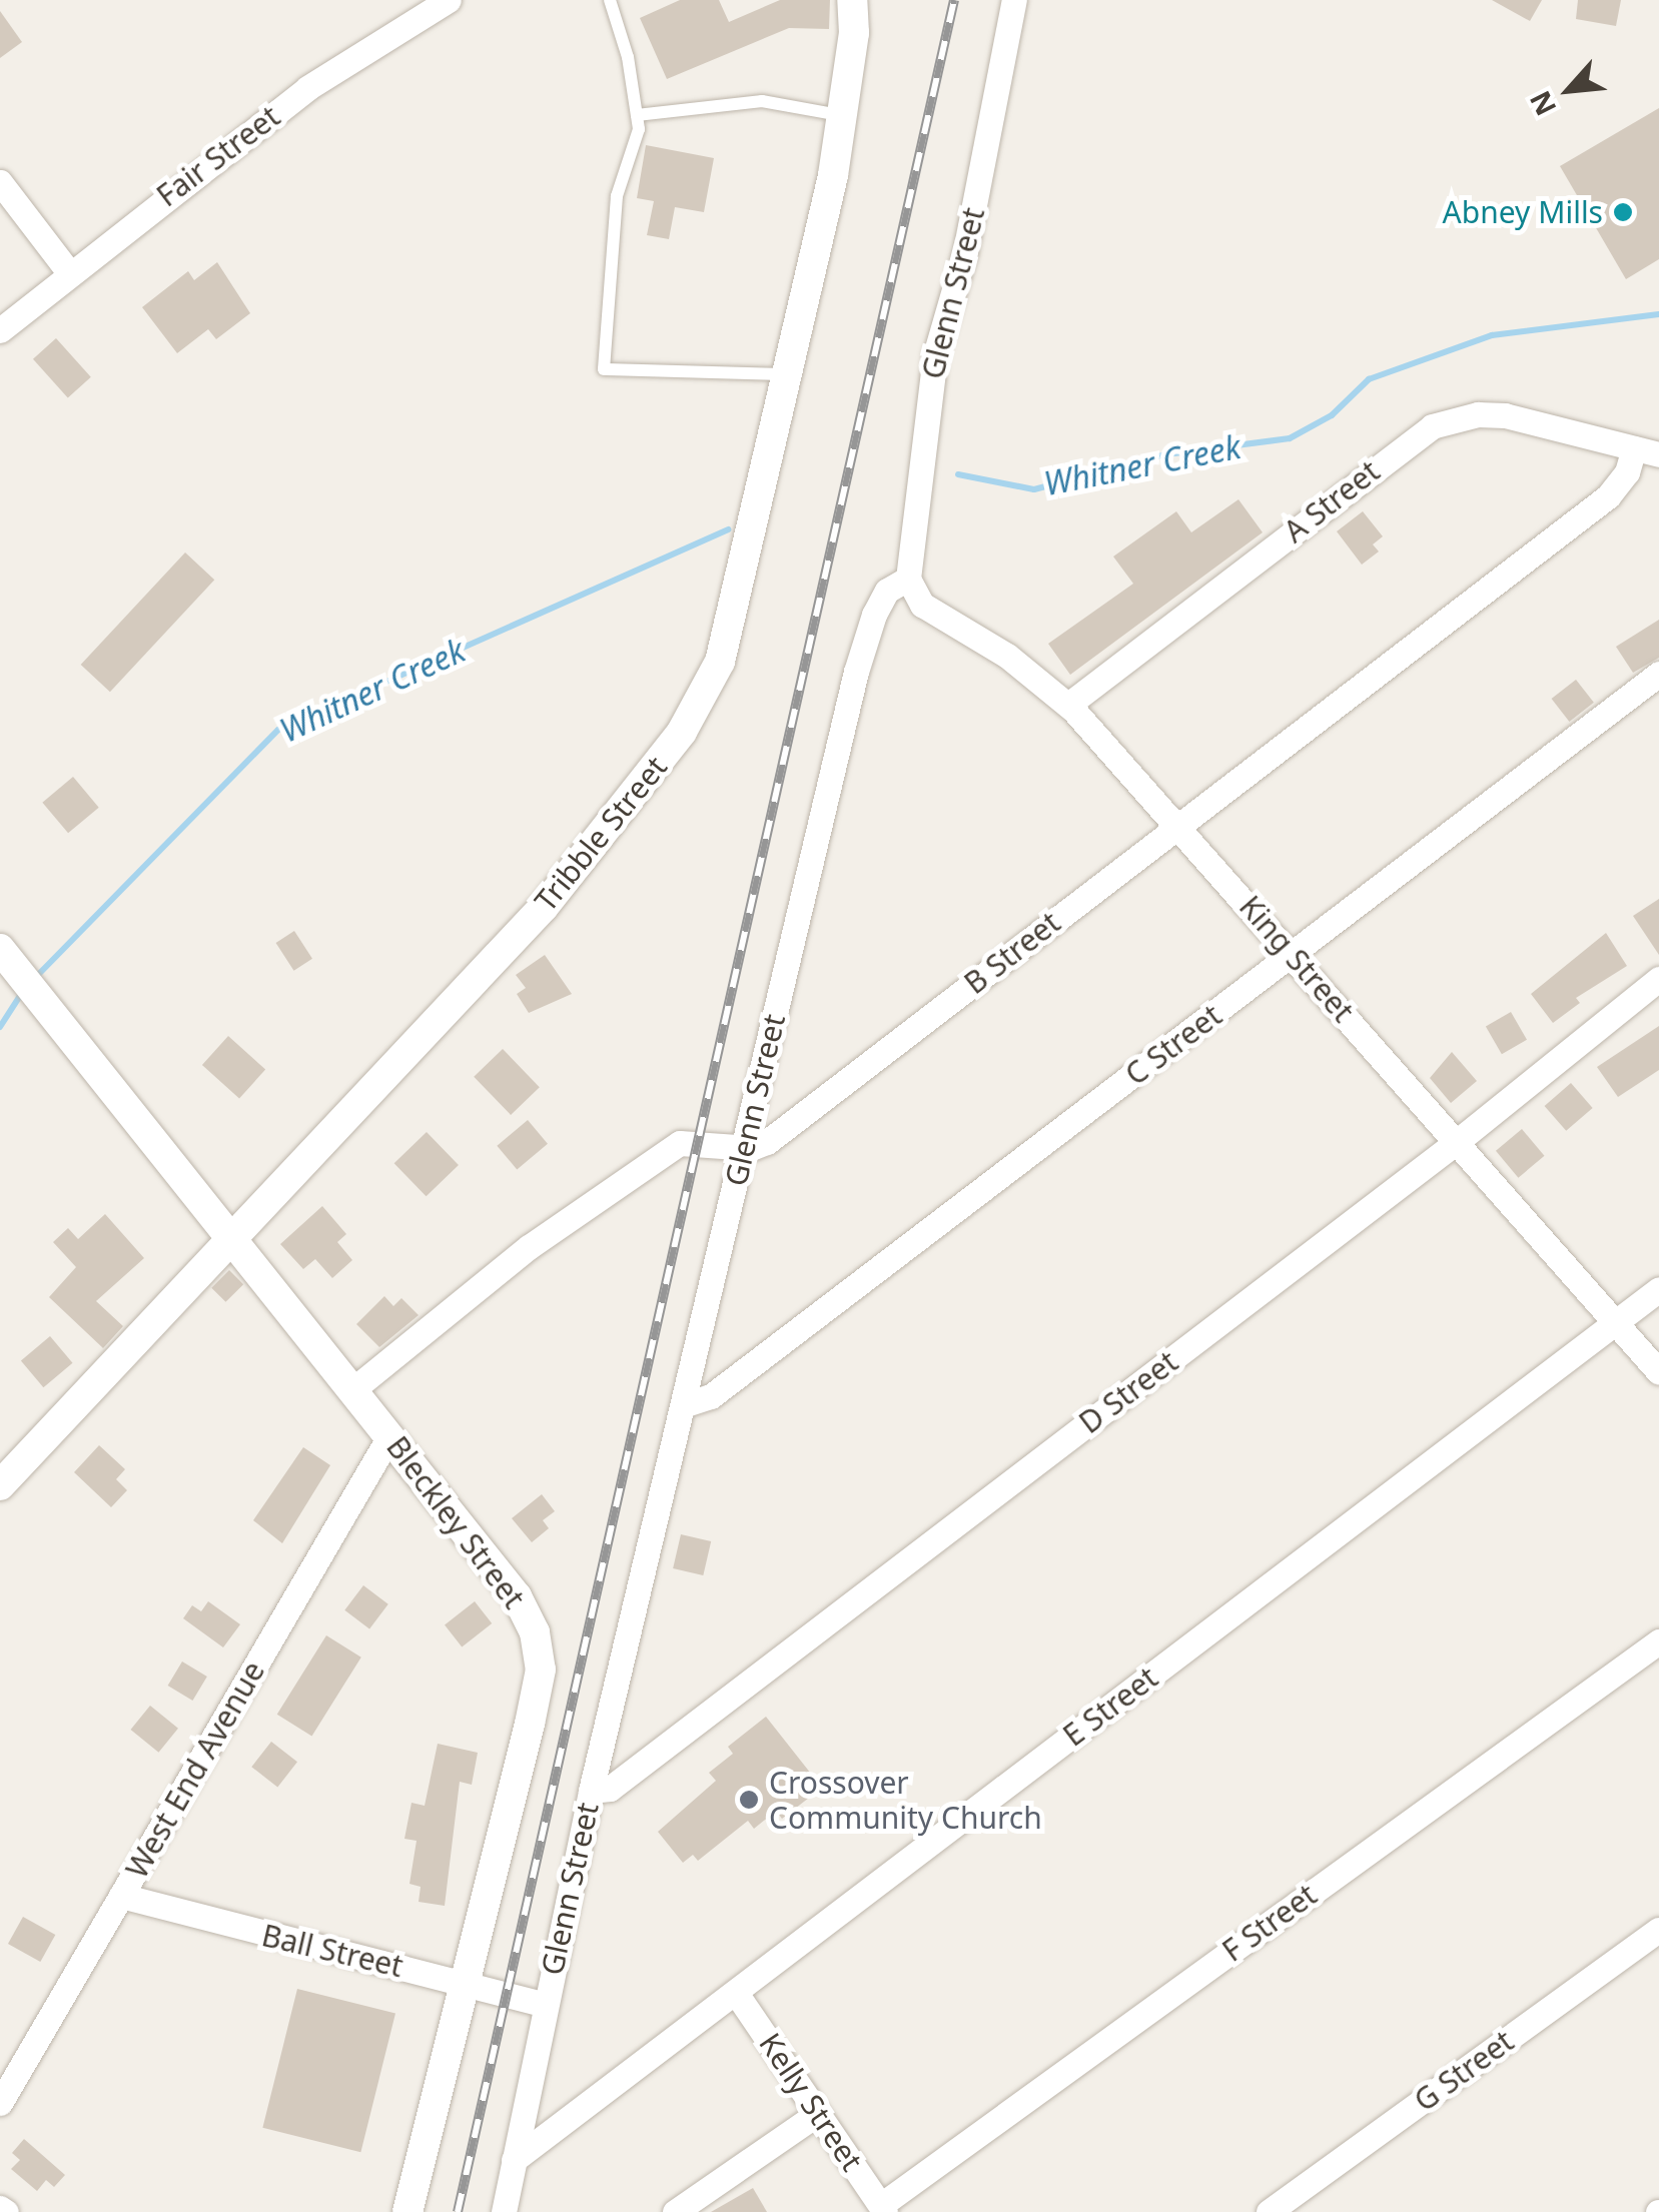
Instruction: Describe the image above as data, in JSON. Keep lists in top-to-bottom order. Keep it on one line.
{"streets":{"street":["Fair Street","Glenn Street","A Street","Tribble Street","B Street","King Street","C Street","D Street","Bleckley Street","E Street","West End Avenue","F Street","Ball Street","G Street","Kelly Street"]},"crossings":[["Glenn Street","B Street"],["Glenn Street","King Street"],["Glenn Street","C Street"],["Glenn Street","D Street"],["Glenn Street","E Street"],["Glenn Street","Ball Street"],["A Street","B Street"],["A Street","King Street"],["Tribble Street","Bleckley Street"],["B Street","King Street"],["B Street","Bleckley Street"],["King Street","C Street"],["King Street","D Street"],["King Street","E Street"],["Bleckley Street","West End Avenue"],["Bleckley Street","Ball Street"],["E Street","Kelly Street"],["West End Avenue","Ball Street"],["F Street","Kelly Street"]],"water":["Whitner Creek"],"places":["Abney Mills","Crossover Community Church"],"north":"bottom left"}
